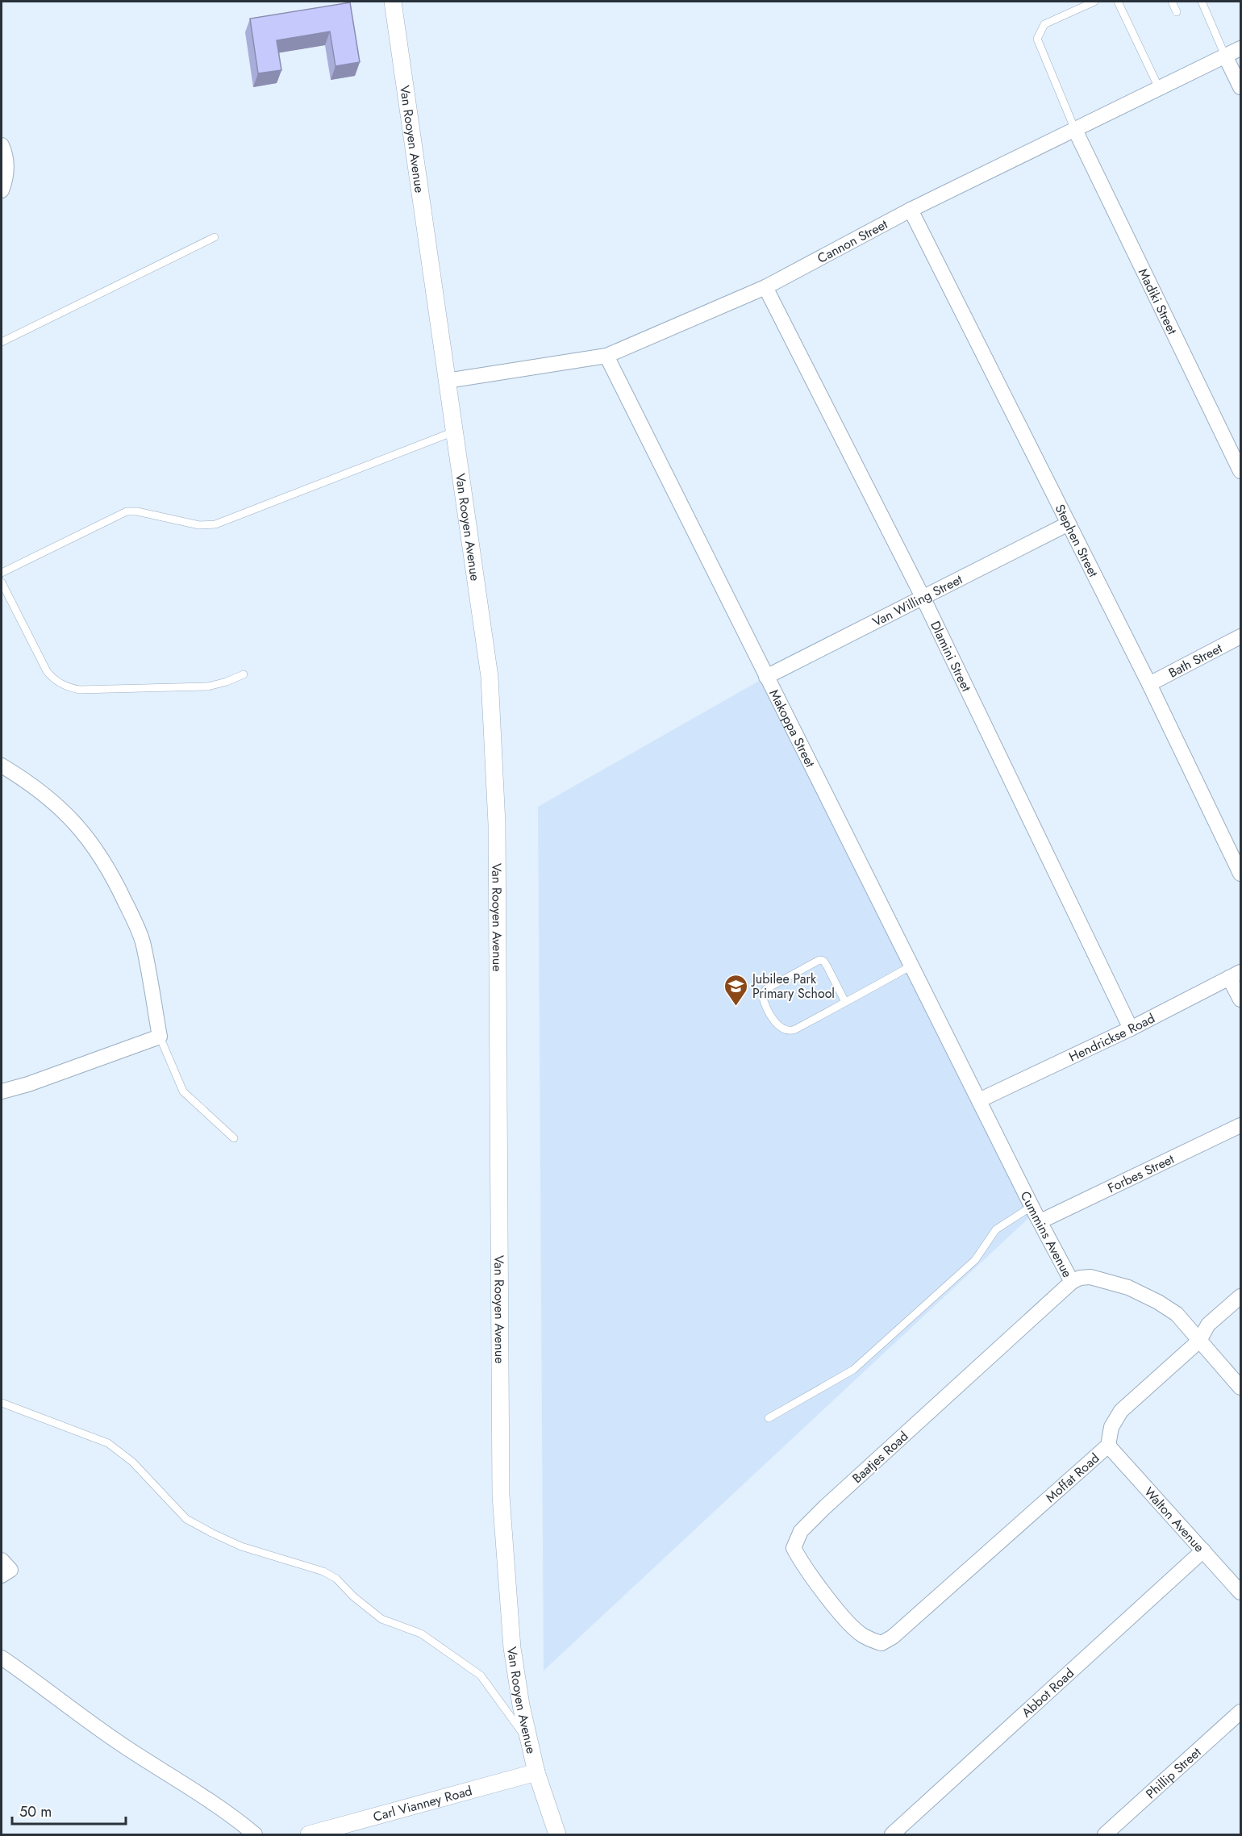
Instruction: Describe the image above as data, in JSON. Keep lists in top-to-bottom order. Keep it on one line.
{"streets":{"street":["Van Rooyen Avenue","Cannon Street","Madiki Street","Stephen Street","Van Willing Street","Dlamini Street","Bath Street","Makoppa Street","Hendrickse Road","Forbes Street","Cummins Avenue","Baatjes Road","Moffat Road","Walton Avenue","Abbot Road","Phillip Street","Carl Vianney Road"]},"crossings":[["Van Rooyen Avenue","Cannon Street"],["Van Rooyen Avenue","Carl Vianney Road"],["Cannon Street","Madiki Street"],["Cannon Street","Stephen Street"],["Cannon Street","Dlamini Street"],["Cannon Street","Makoppa Street"],["Stephen Street","Van Willing Street"],["Stephen Street","Bath Street"],["Van Willing Street","Dlamini Street"],["Van Willing Street","Makoppa Street"],["Dlamini Street","Hendrickse Road"],["Makoppa Street","Hendrickse Road"],["Makoppa Street","Cummins Avenue"],["Hendrickse Road","Cummins Avenue"],["Forbes Street","Cummins Avenue"],["Cummins Avenue","Baatjes Road"],["Cummins Avenue","Moffat Road"],["Baatjes Road","Moffat Road"],["Moffat Road","Walton Avenue"],["Walton Avenue","Abbot Road"]],"places":{"school or university":["Jubilee Park Primary School"]},"scale_bar":"50 m"}
